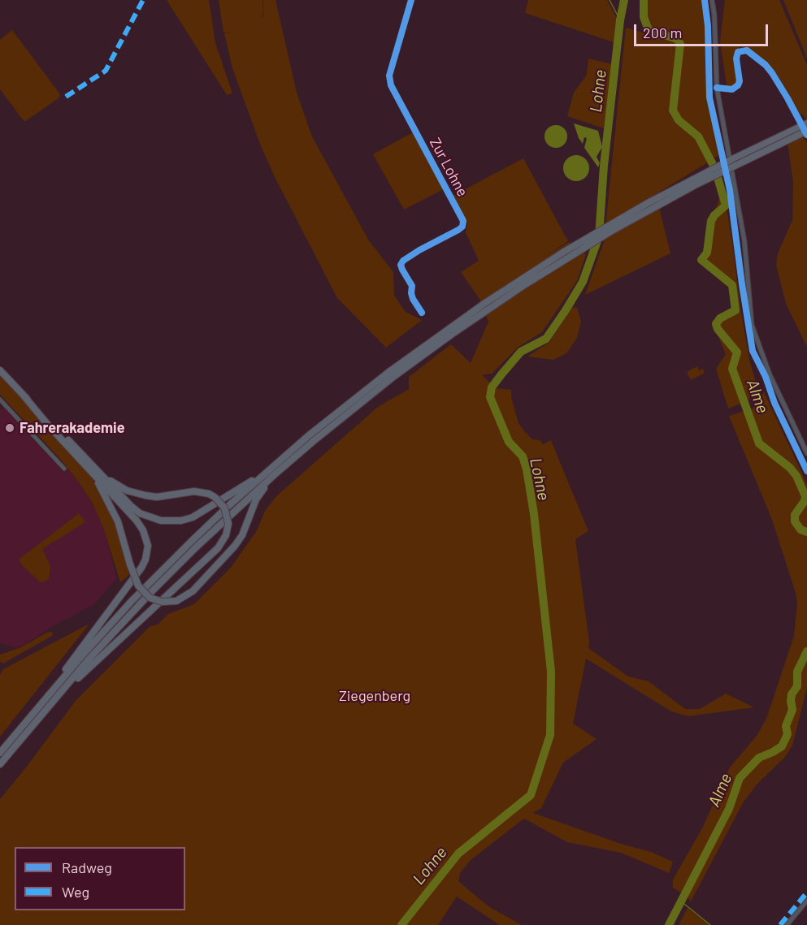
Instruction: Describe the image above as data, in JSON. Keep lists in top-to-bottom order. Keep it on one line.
{"streets":{"street":["Zur Lohne"]},"water":["Lohne","Alme"],"parks":["Ziegenberg"],"places":["Fahrerakademie"],"legend":["Radweg","Weg"],"scale_bar":"200 m"}
